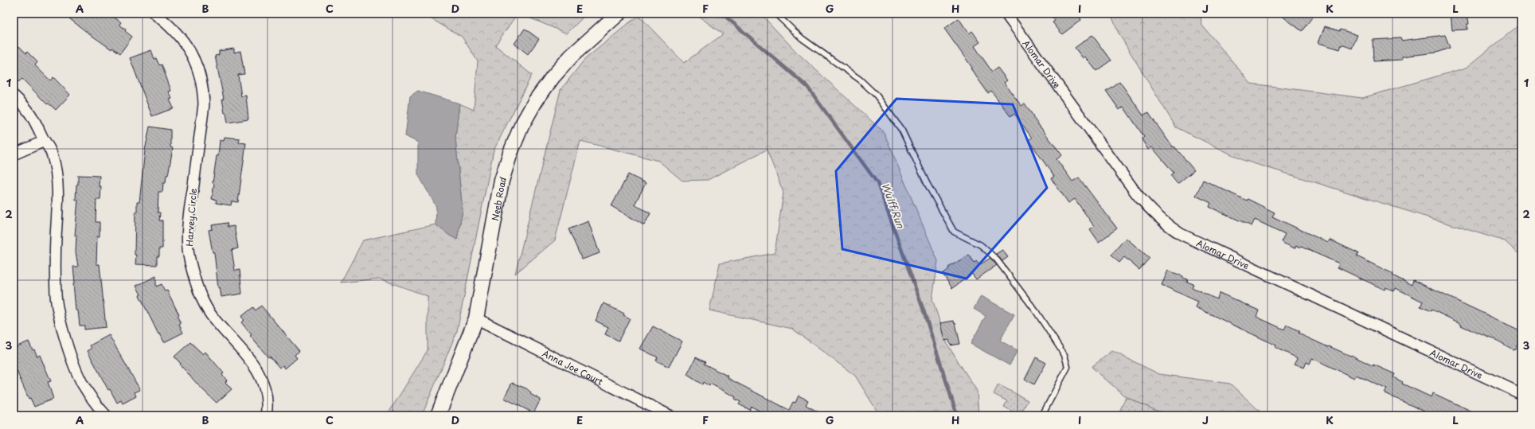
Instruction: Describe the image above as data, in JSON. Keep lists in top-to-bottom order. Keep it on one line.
{"streets":{"street":["Alomar Drive","Neeb Road","Harvey Circle","Anna Joe Court"]},"crossings":[["Neeb Road","Anna Joe Court"]],"water":["Wulff Run"],"grid":{"columns":["A","B","C","D","E","F","G","H","I","J","K","L"],"rows":["1","2","3"]}}
